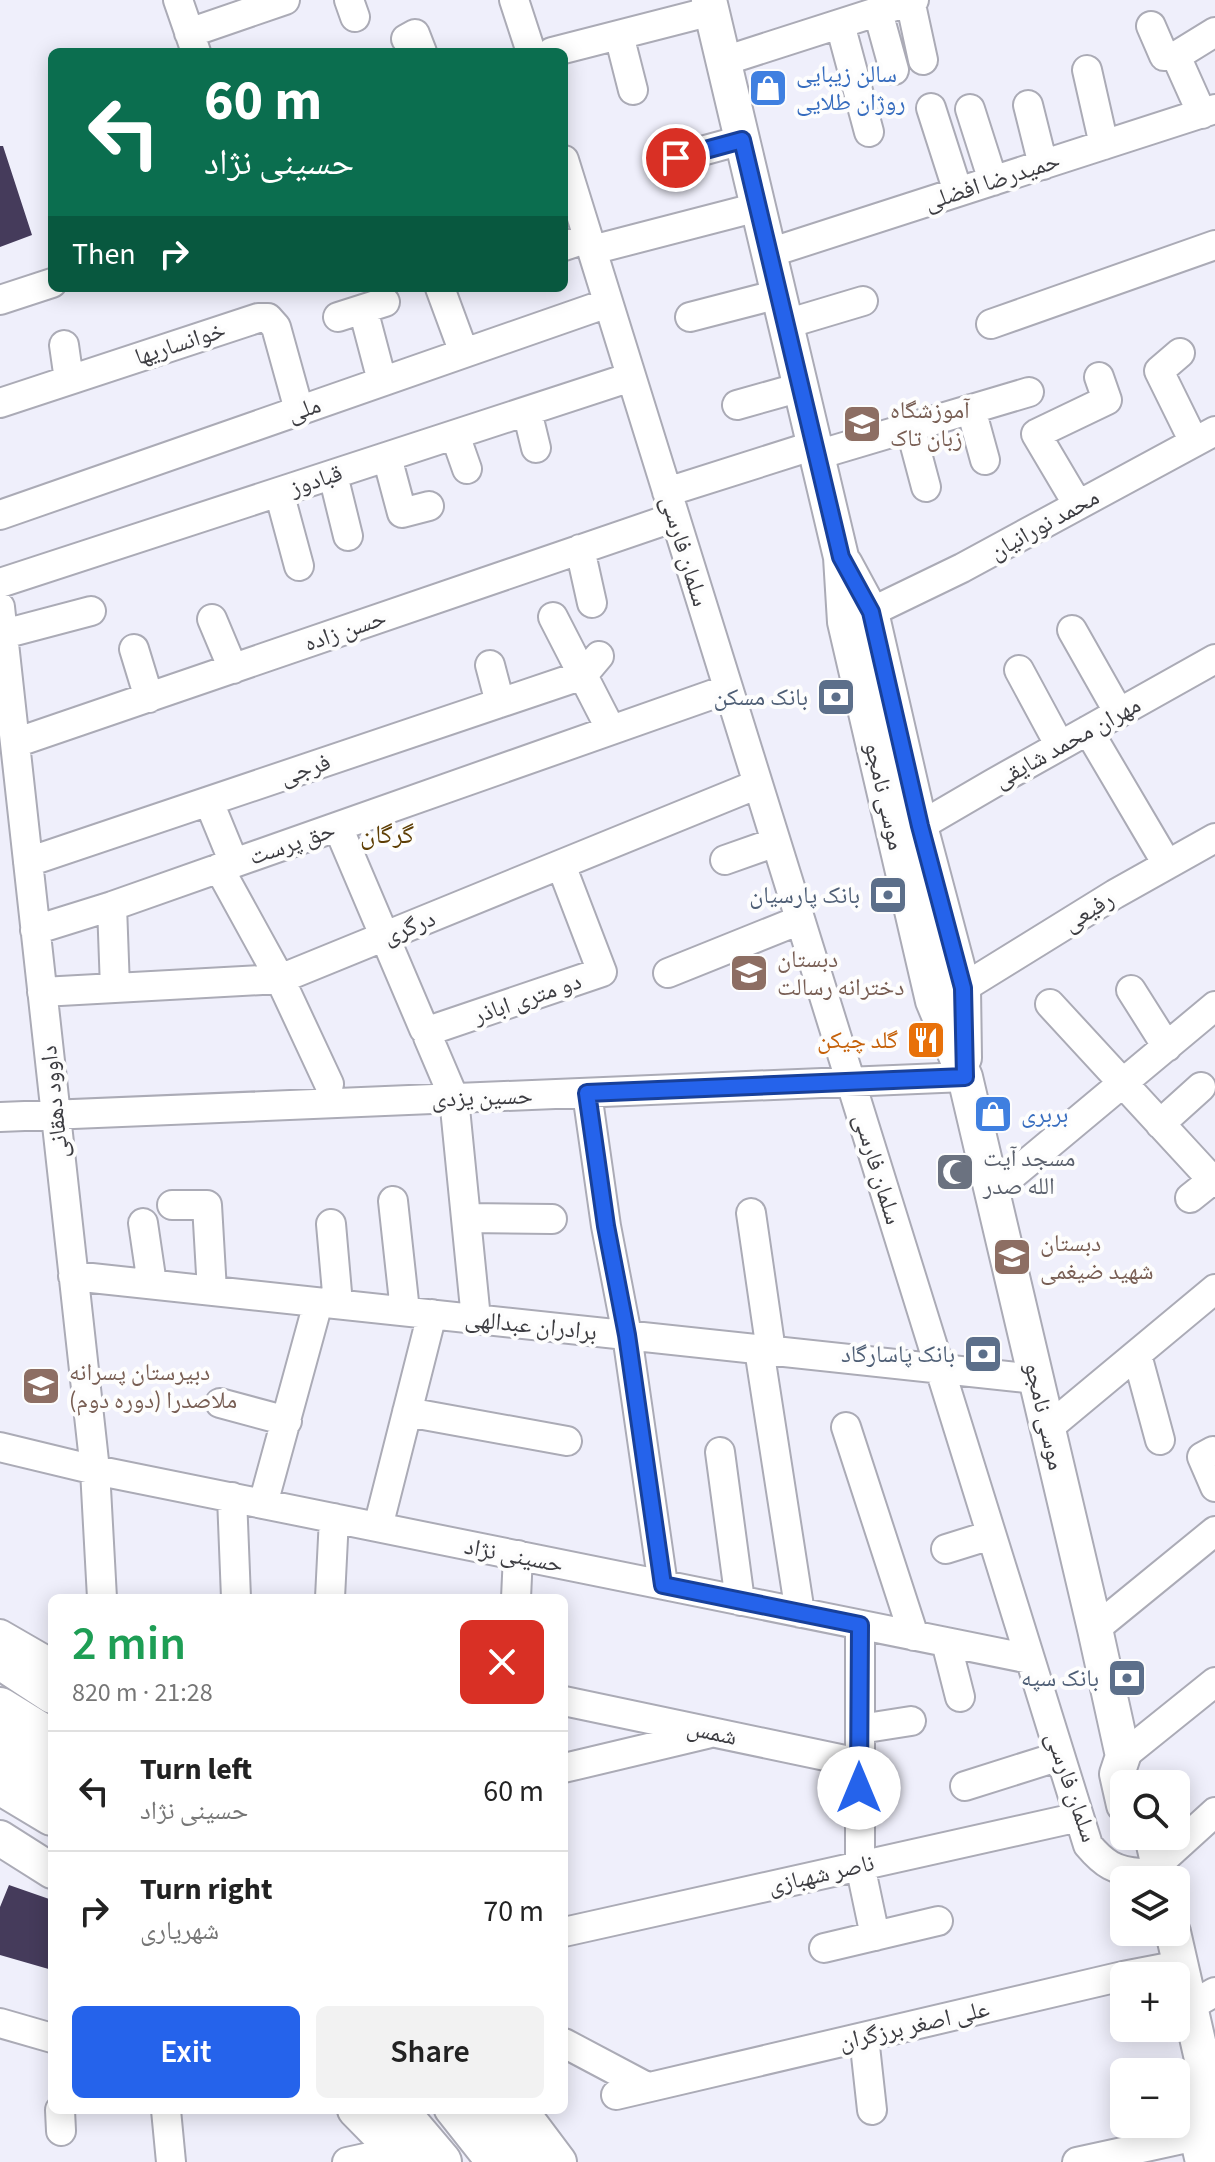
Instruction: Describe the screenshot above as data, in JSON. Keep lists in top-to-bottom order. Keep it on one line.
{"streets":{"main road":["موسی نامجو"],"street":["حمیدرضا افضلی","خوانساریها","ملی","قبادوز","محمد نورانیان","سلمان فارسی","حسن زاده","مهران محمد شایقی","فرجی","حق پرست","رفیعی","درگری","دو متری اباذر","حسین یزدی","داوود دهقانی","برادران عبدالهی","حسینی نژاد","شمس","ناصر شهبازی","علی اصغر برزگران"]},"crossings":[["حمیدرضا افضلی","موسی نامجو"],["خوانساریها","ملی"],["ملی","سلمان فارسی"],["قبادوز","سلمان فارسی"],["محمد نورانیان","موسی نامجو"],["سلمان فارسی","حسن زاده"],["سلمان فارسی","حق پرست"],["سلمان فارسی","درگری"],["سلمان فارسی","حسین یزدی"],["سلمان فارسی","برادران عبدالهی"],["سلمان فارسی","حسینی نژاد"],["سلمان فارسی","ناصر شهبازی"],["حسن زاده","موسی نامجو"],["حسن زاده","داوود دهقانی"],["مهران محمد شایقی","موسی نامجو"],["فرجی","داوود دهقانی"],["موسی نامجو","رفیعی"],["موسی نامجو","حسین یزدی"],["موسی نامجو","برادران عبدالهی"],["حق پرست","داوود دهقانی"],["درگری","دو متری اباذر"],["درگری","داوود دهقانی"],["حسین یزدی","داوود دهقانی"],["داوود دهقانی","برادران عبدالهی"],["داوود دهقانی","حسینی نژاد"]],"districts":["گرگان"],"places":{"shop":["سالن زیبایی روژان طلایی","بربری"],"school or university":["آموزشگاه زبان تاک","دبستان دخترانه رسالت","دبستان شهید ضیغمی","دبيرستان پسرانه ملاصدرا (دوره دوم)"],"bank":["بانک مسکن","بانک پارسیان","بانک پاسارگاد","بانک سپه"],"restaurant":["گلد چیکن"],"mosque":["مسجد آیت الله صدر"]},"page":{"turn":["60 m","حسینی نژاد"],"then":"Then","heading":["2 min","820 m · 21:28"],"list":[{"name":"Turn left","note":"حسینی نژاد","value":"60 m"},{"name":"Turn right","note":"شهریاری","value":"70 m"}],"map_buttons":["+","−"],"buttons":["Exit","Share"]}}
